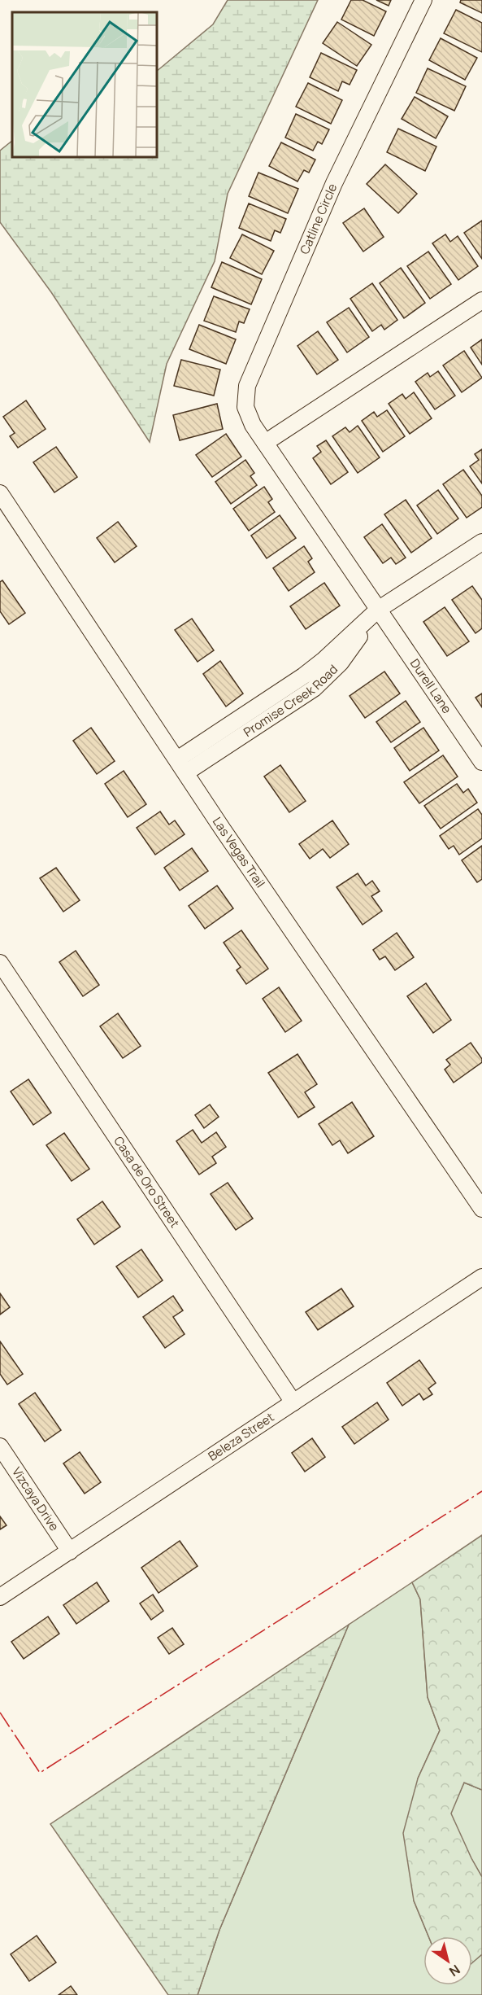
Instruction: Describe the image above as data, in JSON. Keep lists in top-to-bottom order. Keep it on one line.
{"streets":{"street":["Catline Circle","Durell Lane","Promise Creek Road","Las Vegas Trail","Casa de Oro Street","Beleza Street","Vizcaya Drive"]},"crossings":[["Catline Circle","Durell Lane"],["Catline Circle","Promise Creek Road"],["Durell Lane","Promise Creek Road"],["Promise Creek Road","Las Vegas Trail"],["Casa de Oro Street","Beleza Street"],["Beleza Street","Vizcaya Drive"]],"north":"bottom right"}
